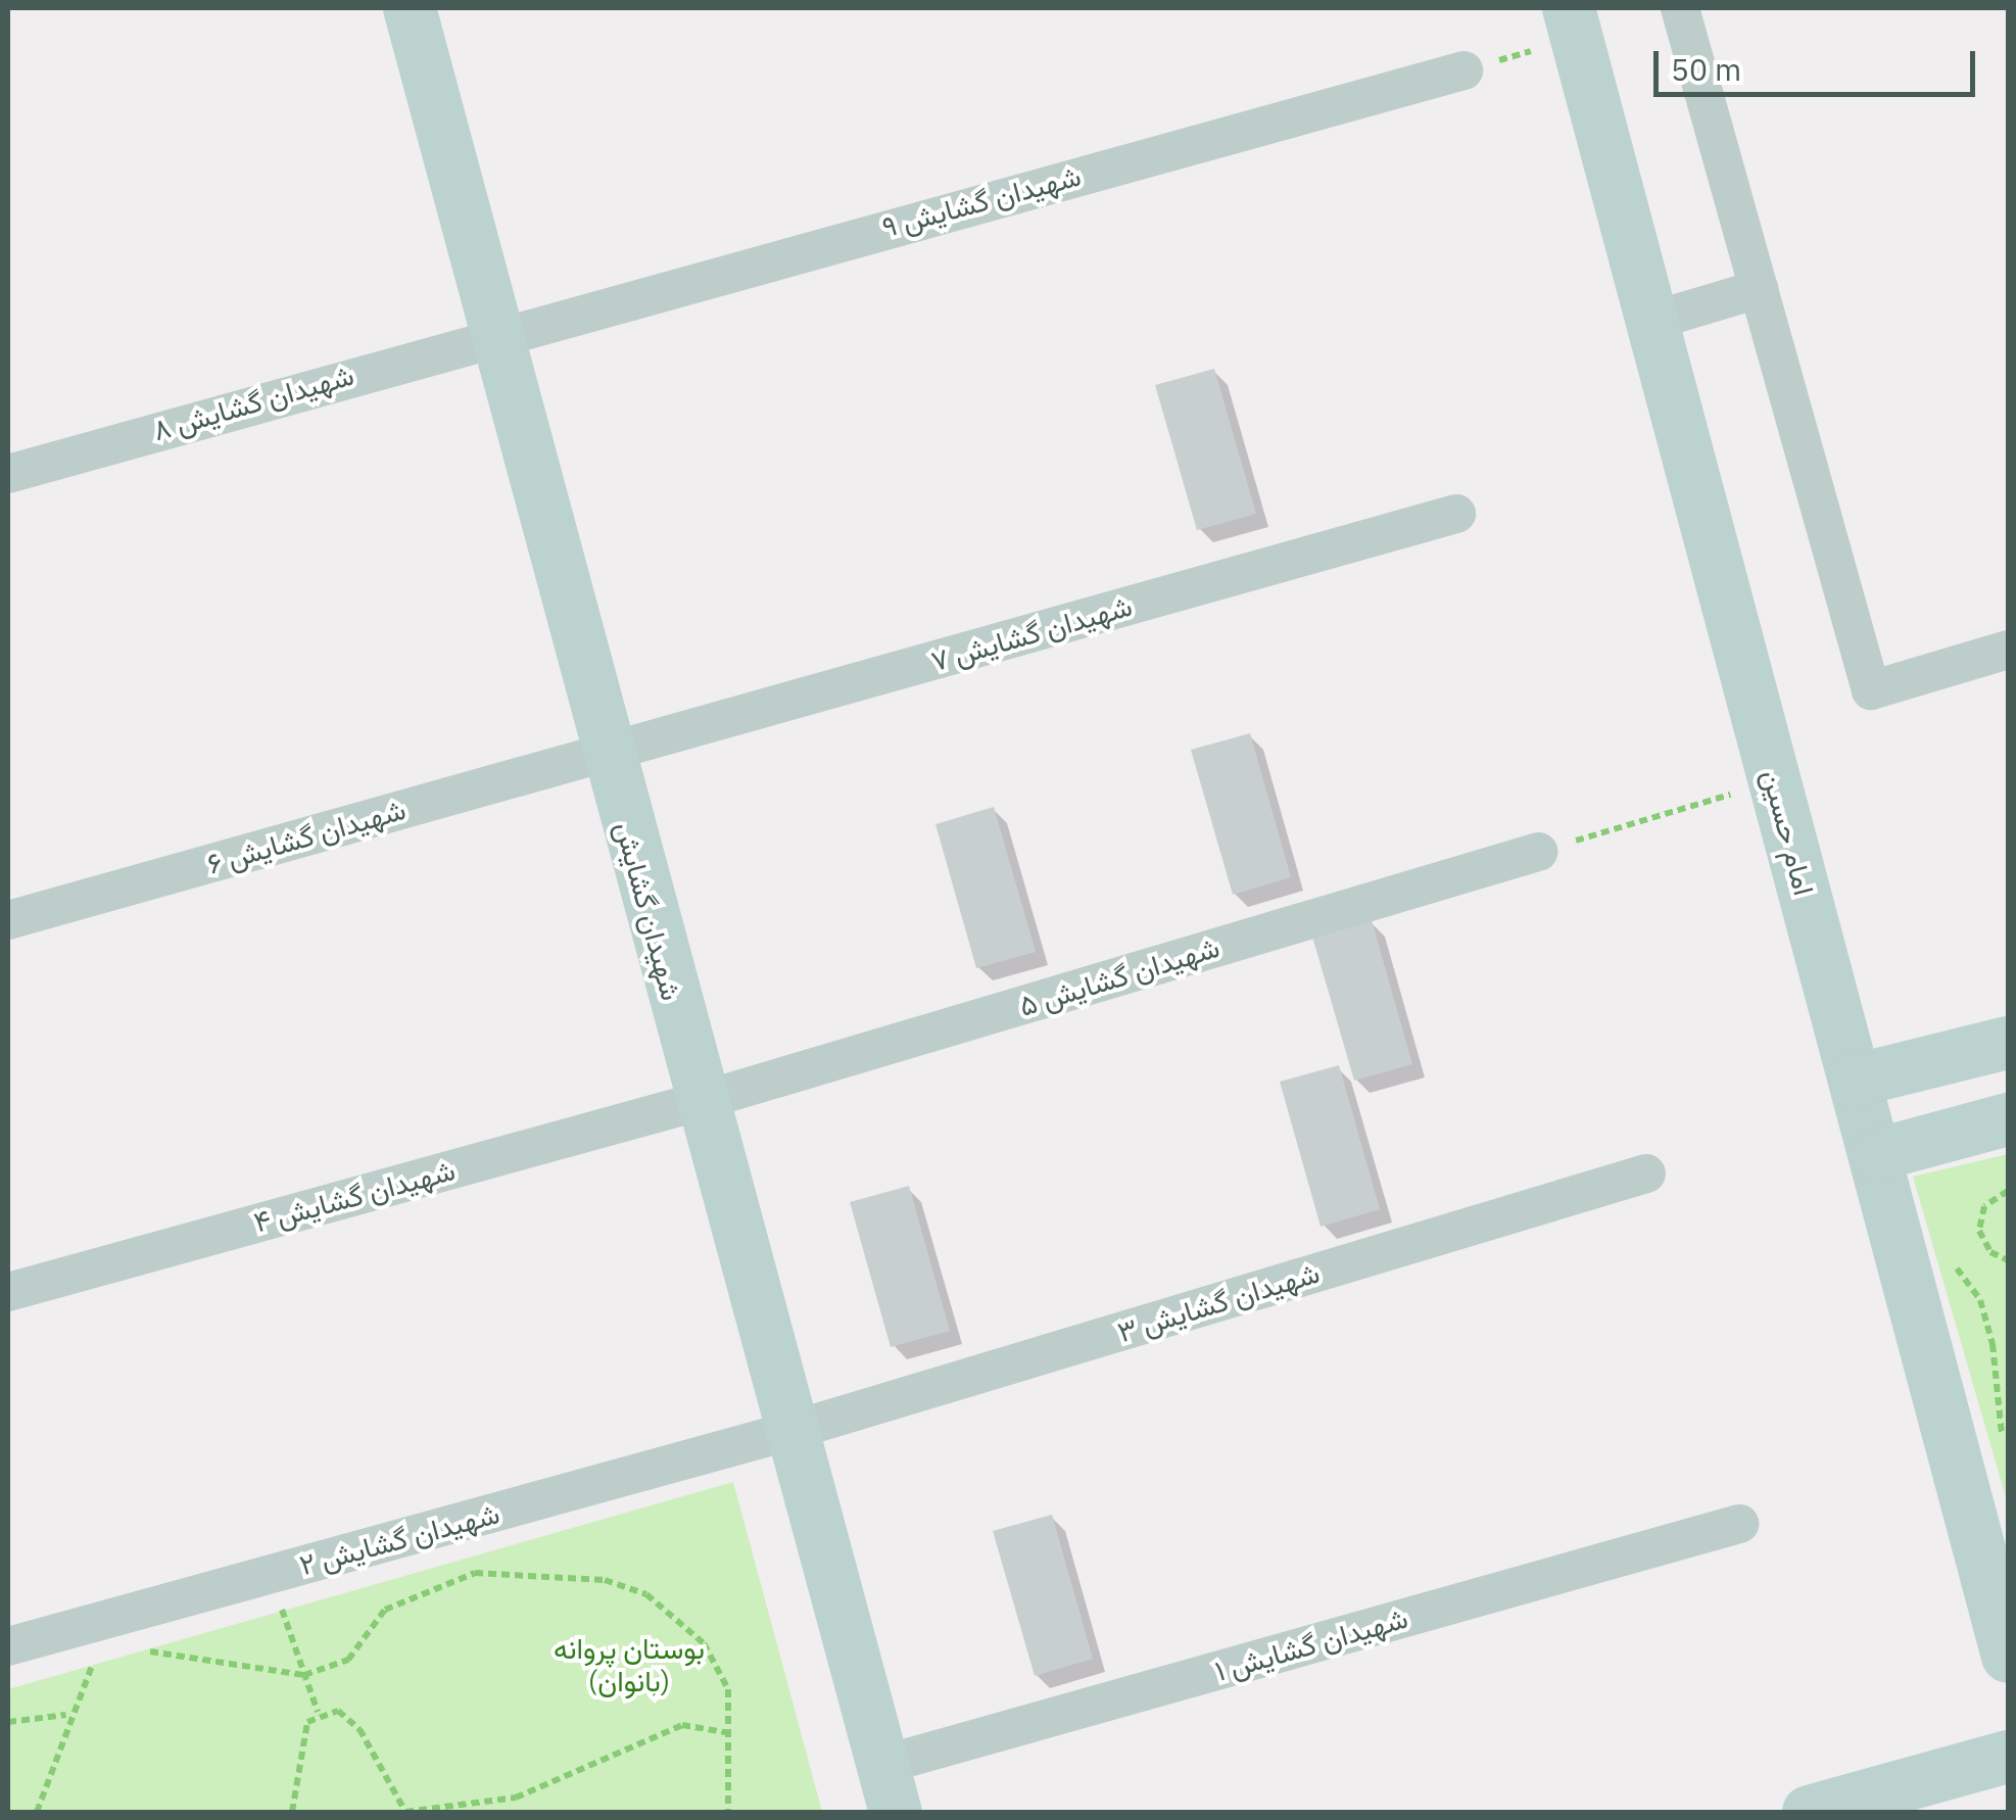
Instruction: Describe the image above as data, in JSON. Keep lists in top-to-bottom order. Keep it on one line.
{"streets":{"main road":["امام حسین","شهیدان گشایش"],"street":["شهیدان گشایش ۹","شهیدان گشایش ۸","شهیدان گشایش ۷","شهیدان گشایش ۶","شهیدان گشایش ۵","شهیدان گشایش ۴","شهیدان گشایش ۳","شهیدان گشایش ۲","شهیدان گشایش ۱"]},"crossings":[["شهیدان گشایش ۹","شهیدان گشایش ۸"],["شهیدان گشایش ۹","شهیدان گشایش"],["شهیدان گشایش ۸","شهیدان گشایش"],["شهیدان گشایش ۷","شهیدان گشایش ۶"],["شهیدان گشایش ۷","شهیدان گشایش"],["شهیدان گشایش ۶","شهیدان گشایش"],["شهیدان گشایش","شهیدان گشایش ۵"],["شهیدان گشایش","شهیدان گشایش ۴"],["شهیدان گشایش","شهیدان گشایش ۳"],["شهیدان گشایش","شهیدان گشایش ۲"],["شهیدان گشایش","شهیدان گشایش ۱"],["شهیدان گشایش ۵","شهیدان گشایش ۴"],["شهیدان گشایش ۳","شهیدان گشایش ۲"]],"parks":["بوستان پروانه (بانوان)"],"scale_bar":"50 m"}
